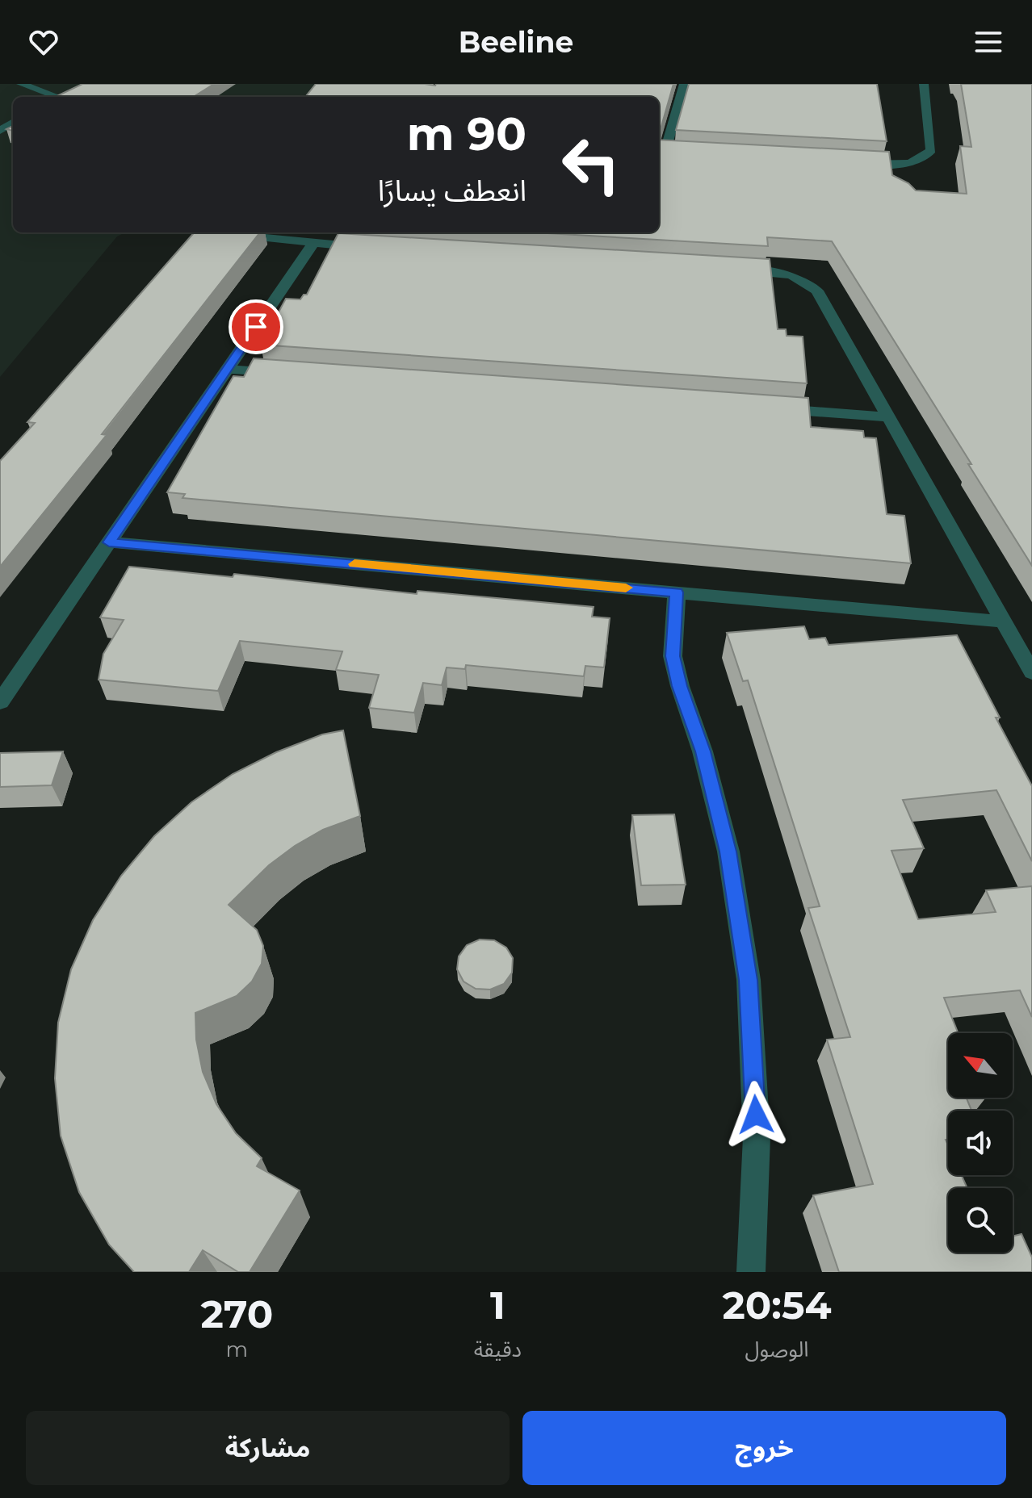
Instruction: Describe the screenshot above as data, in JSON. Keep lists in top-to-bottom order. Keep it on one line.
{"north":"top left","page":{"header":"Beeline","turn":["90 m","انعطف يسارًا"],"eta":["20:54","الوصول","1","دقيقة","270","m"],"buttons":["خروج","مشاركة"]}}
